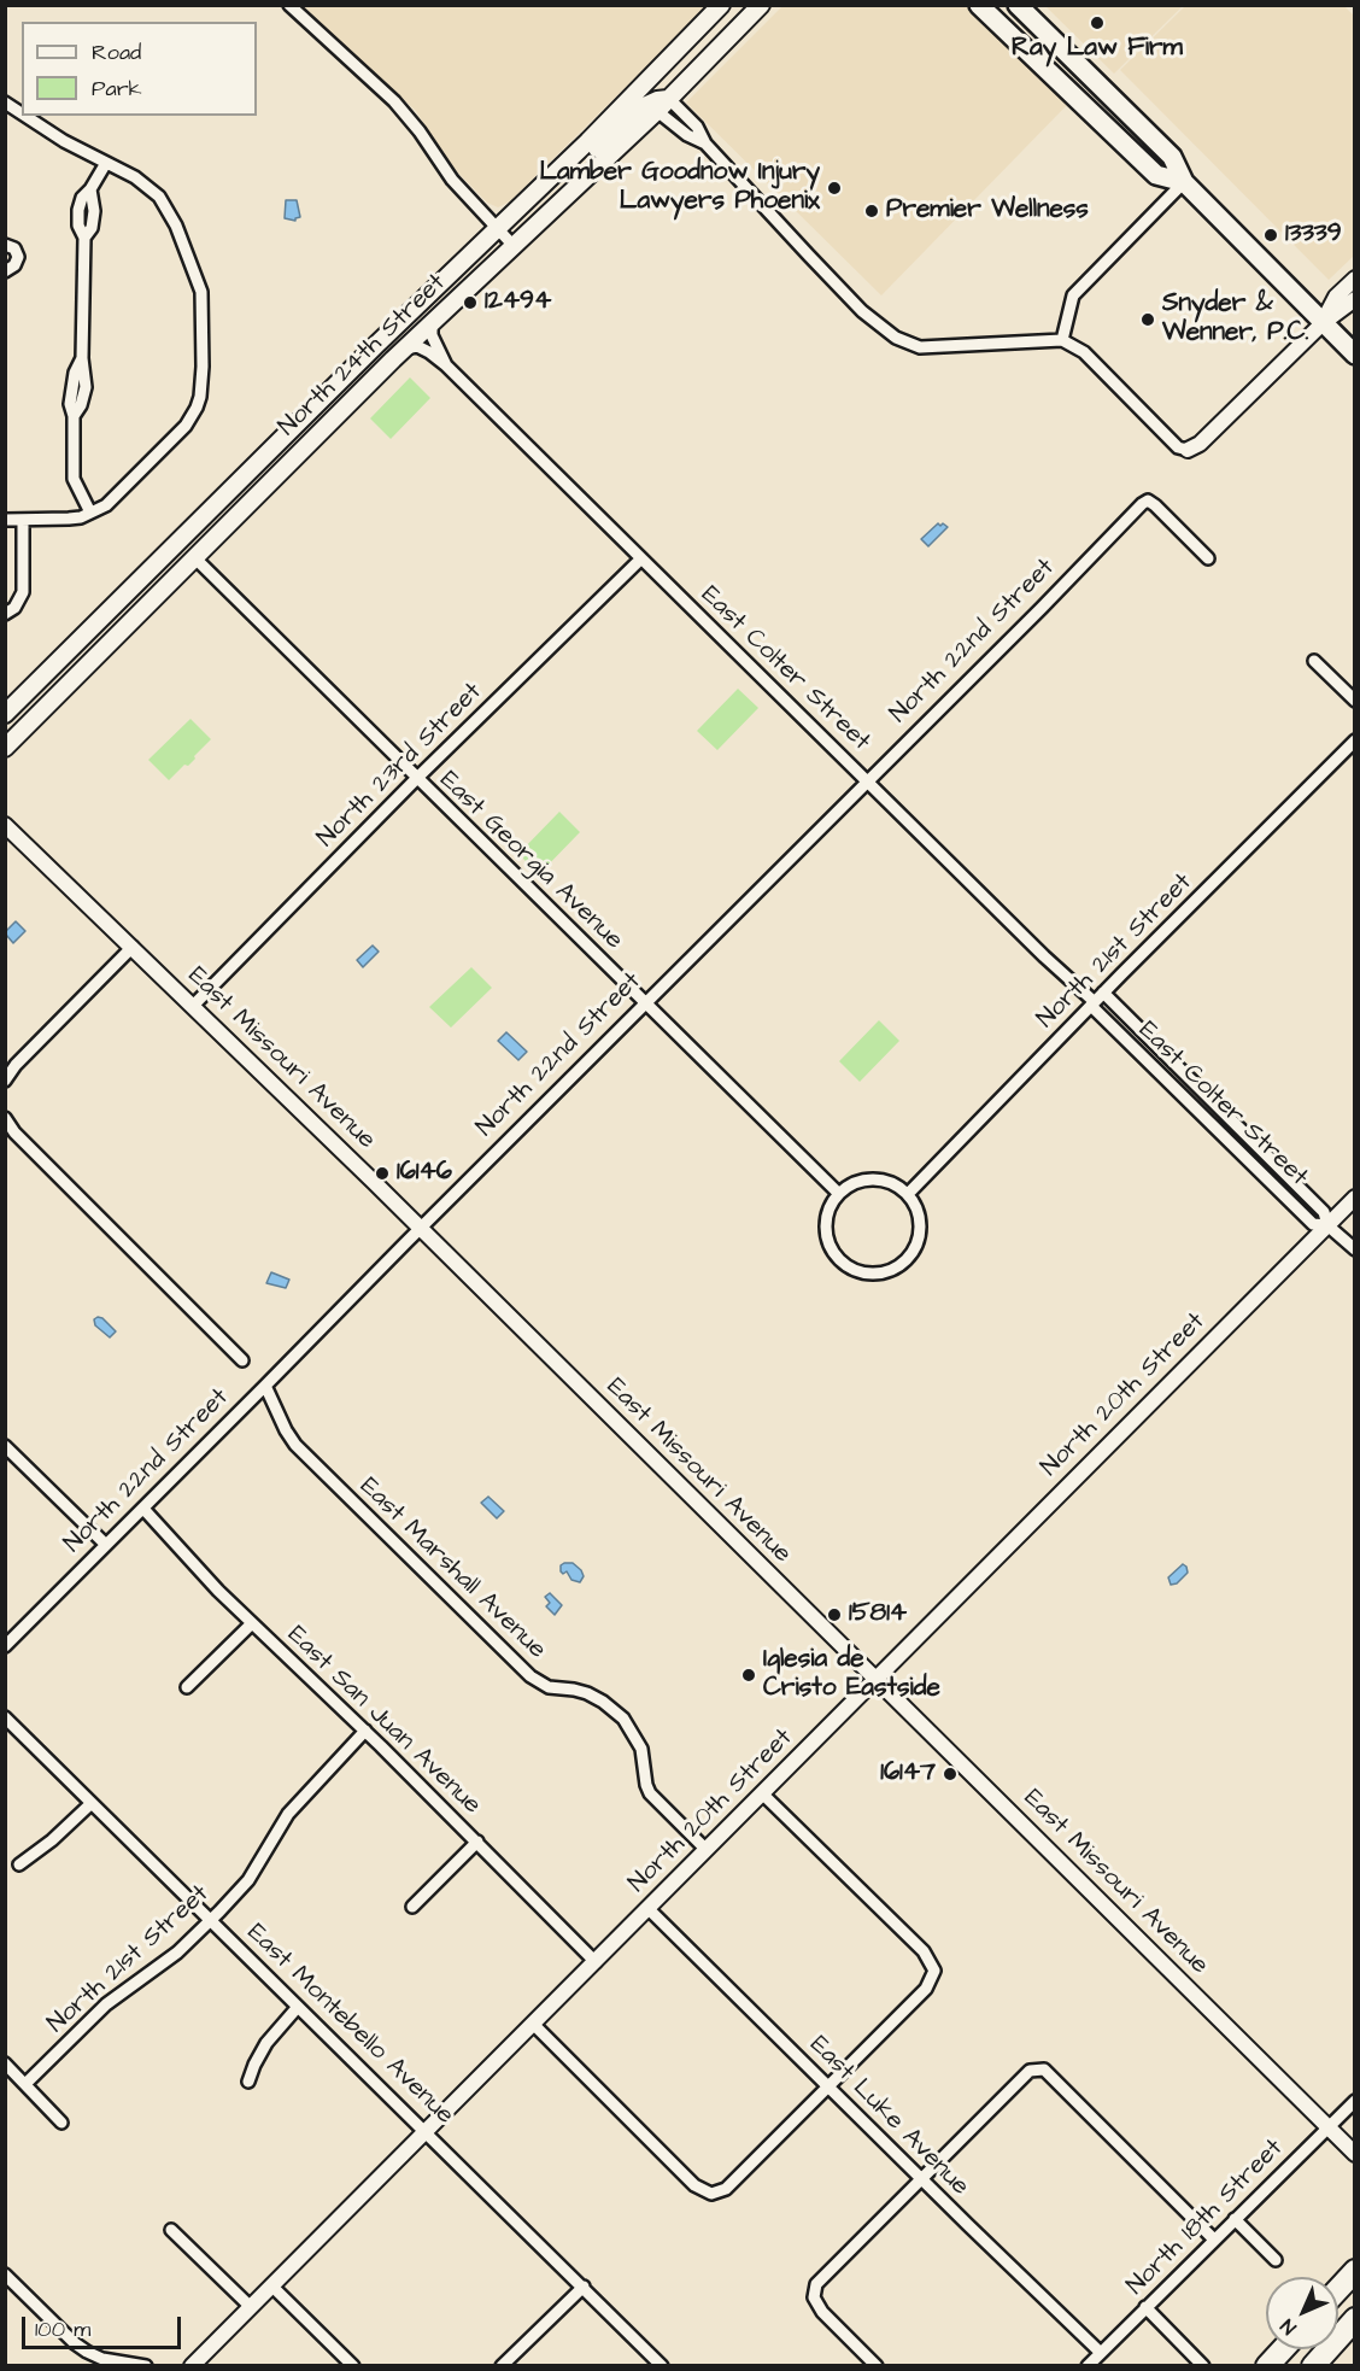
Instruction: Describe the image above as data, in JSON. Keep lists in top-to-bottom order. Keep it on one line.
{"streets":{"main road":["North 24th Street"],"street":["North 22nd Street","East Colter Street","North 23rd Street","East Georgia Avenue","North 21st Street","East Missouri Avenue","North 20th Street","East Marshall Avenue","East San Juan Avenue","East Montebello Avenue","East Luke Avenue","North 18th Street"]},"crossings":[["North 24th Street","East Colter Street"],["North 24th Street","East Georgia Avenue"],["North 22nd Street","East Colter Street"],["North 22nd Street","East Georgia Avenue"],["North 22nd Street","East Missouri Avenue"],["North 22nd Street","East Marshall Avenue"],["North 22nd Street","East San Juan Avenue"],["East Colter Street","North 23rd Street"],["East Colter Street","North 21st Street"],["East Colter Street","North 20th Street"],["North 23rd Street","East Georgia Avenue"],["North 23rd Street","East Missouri Avenue"],["East Georgia Avenue","North 21st Street"],["North 21st Street","East San Juan Avenue"],["North 21st Street","East Montebello Avenue"],["East Missouri Avenue","North 20th Street"],["East Missouri Avenue","North 18th Street"],["North 20th Street","East Marshall Avenue"],["North 20th Street","East San Juan Avenue"],["North 20th Street","East Montebello Avenue"],["North 20th Street","East Luke Avenue"],["East Luke Avenue","North 18th Street"]],"places":["Ray Law Firm","Lamber Goodnow Injury Lawyers Phoenix","Premier Wellness","13339","12494","Snyder & Wenner, P.C.","16146","15814","Iglesia de Cristo Eastside","16147"],"legend":["Road","Park"],"scale_bar":"100 m","north":"bottom left"}
